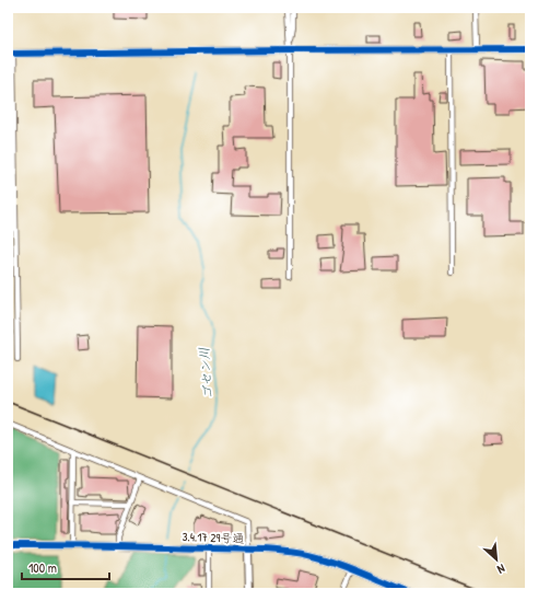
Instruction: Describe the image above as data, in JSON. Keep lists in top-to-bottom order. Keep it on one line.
{"streets":{"street":["3.4.17 29号通"]},"water":["ゴセン川"],"scale_bar":"100 m","north":"bottom right"}
